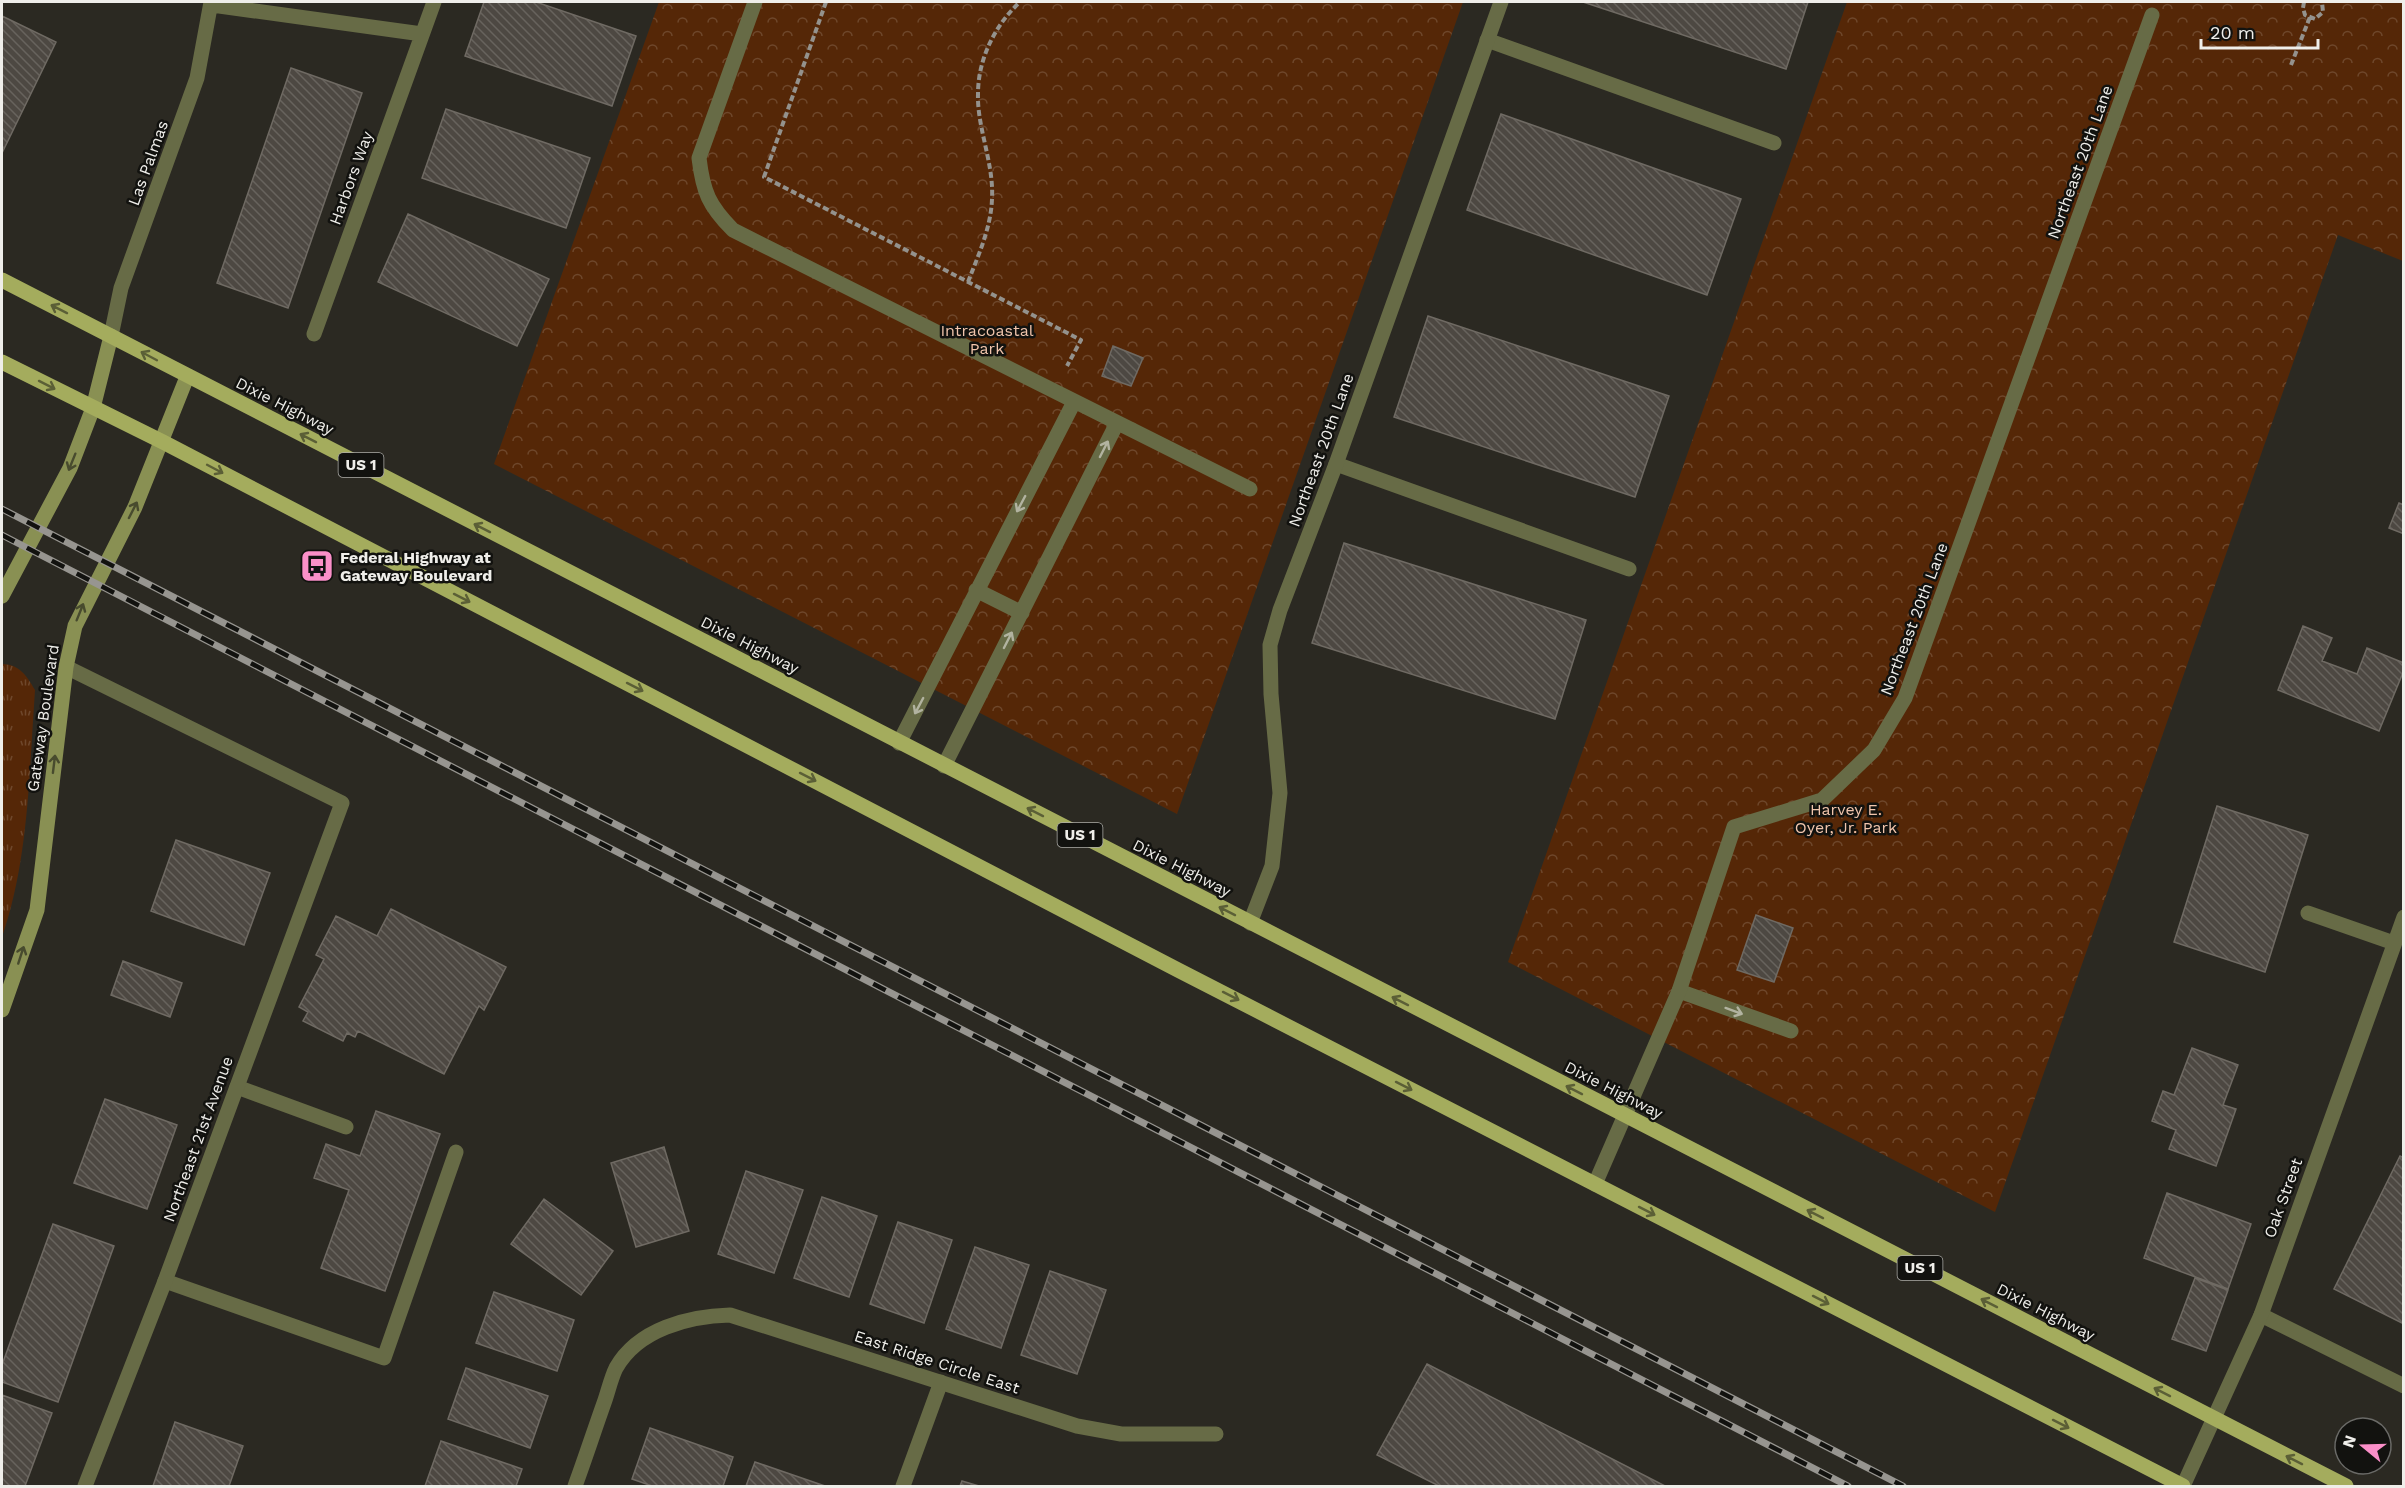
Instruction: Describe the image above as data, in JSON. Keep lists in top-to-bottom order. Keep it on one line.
{"streets":{"main road":["Dixie Highway","US 1","Gateway Boulevard"],"street":["Northeast 20th Lane","Las Palmas","Harbors Way","Northeast 21st Avenue","Oak Street","East Ridge Circle East"]},"crossings":[["Northeast 20th Lane","Dixie Highway"],["Las Palmas","Dixie Highway"],["Dixie Highway","Gateway Boulevard"],["Dixie Highway","Oak Street"],["Gateway Boulevard","Northeast 21st Avenue"]],"parks":["Intracoastal Park","Harvey E. Oyer, Jr. Park"],"places":{"bus stop":["Federal Highway at Gateway Boulevard"]},"scale_bar":"20 m","north":"left"}
